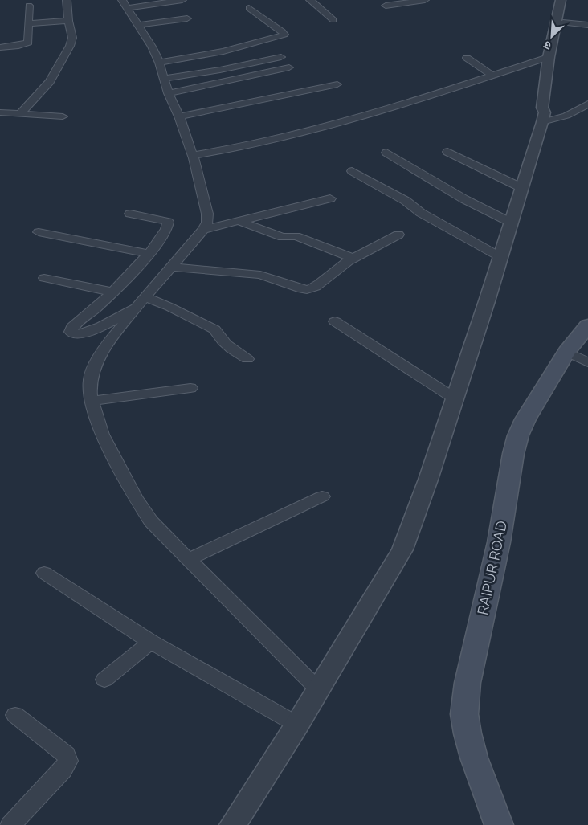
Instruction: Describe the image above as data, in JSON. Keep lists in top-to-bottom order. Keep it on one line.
{"streets":{"main road":["RAIPUR ROAD"]},"north":"bottom left"}
